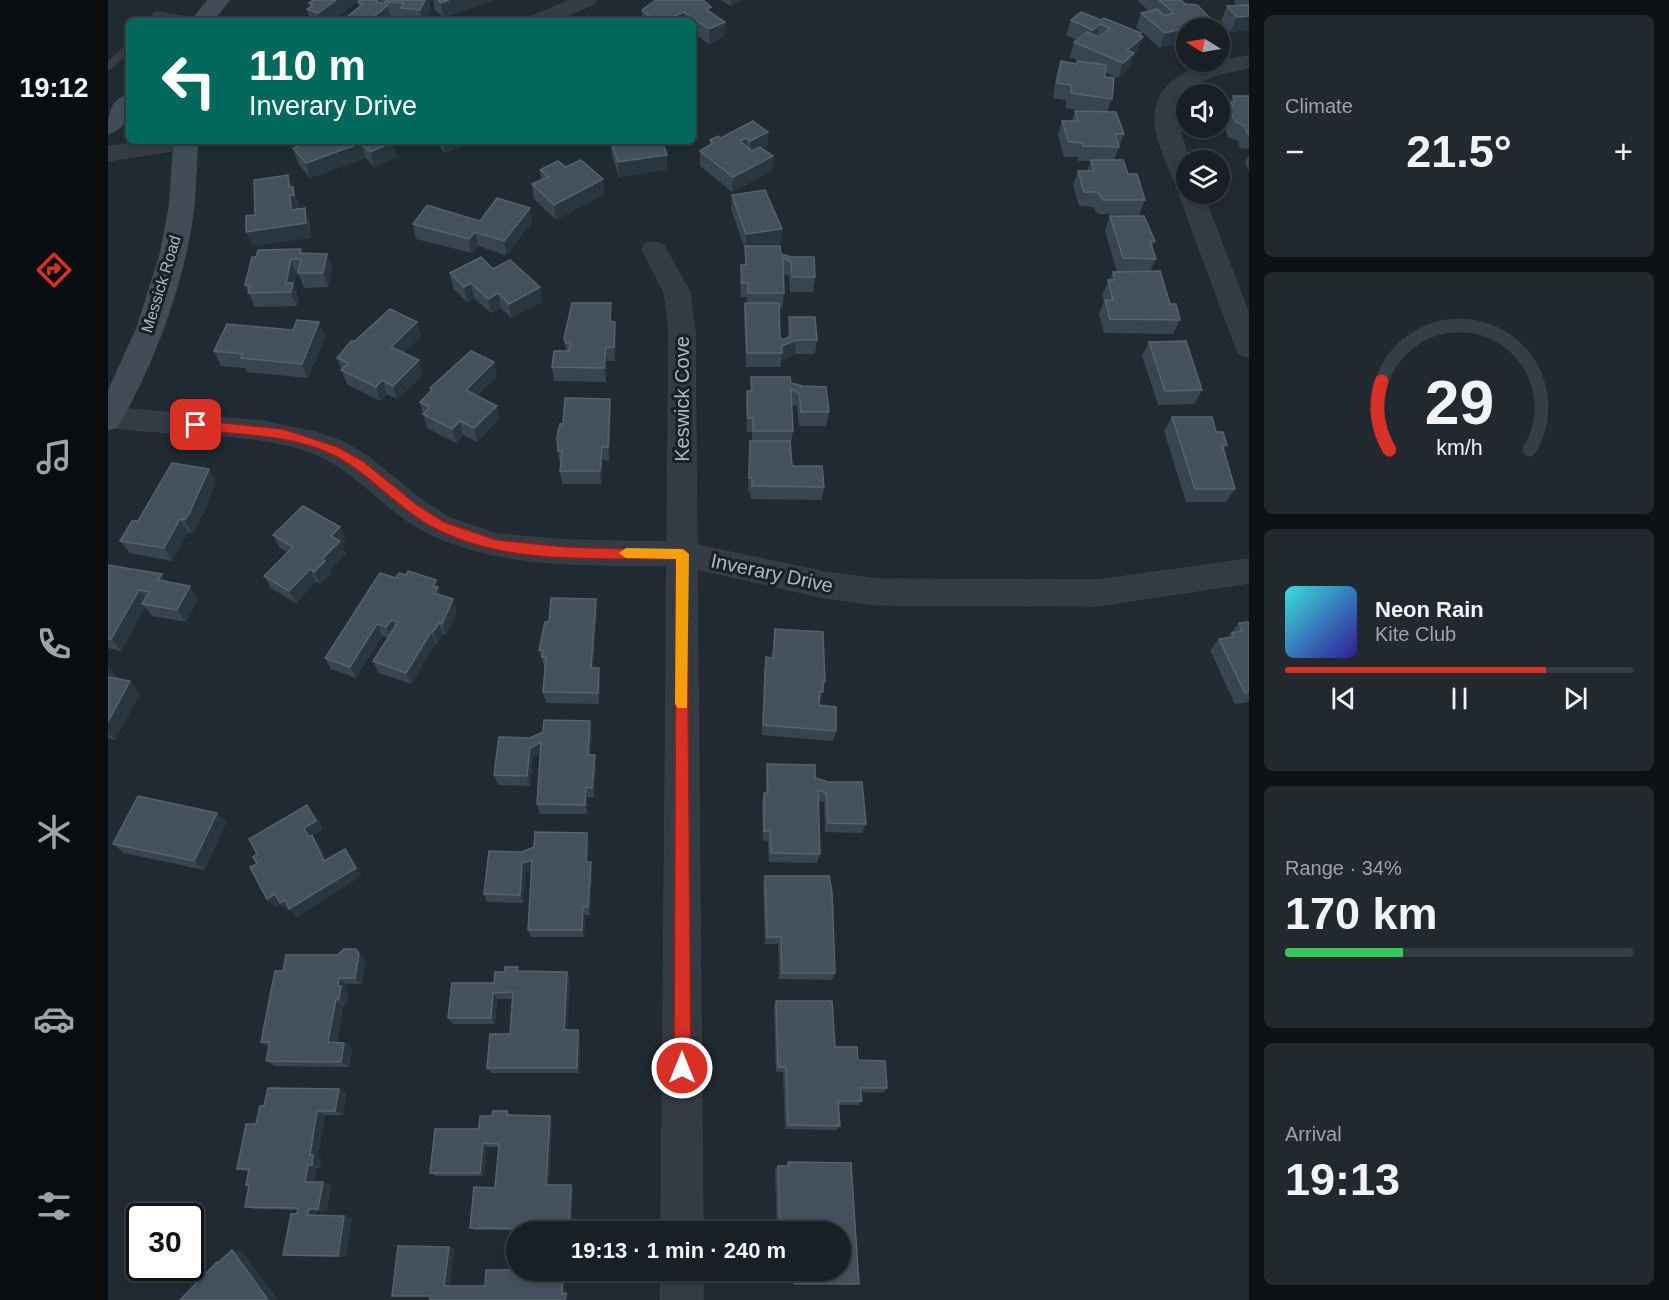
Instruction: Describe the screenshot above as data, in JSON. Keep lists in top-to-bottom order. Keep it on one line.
{"streets":{"street":["Messick Road","Keswick Cove","Inverary Drive"]},"crossings":[["Messick Road","Inverary Drive"],["Keswick Cove","Inverary Drive"]],"north":"left","page":{"tabs":"19:12","tile":["Climate",["Range · 34%","170 km"],["Arrival","19:13"]],"turn":["110 m","Inverary Drive"],"heat":["−","21.5°","+"],"song":["Neon Rain","Kite Club"],"limit":"30","trip":"19:13 · 1 min · 240 m","gauge":["29","km/h"]}}
